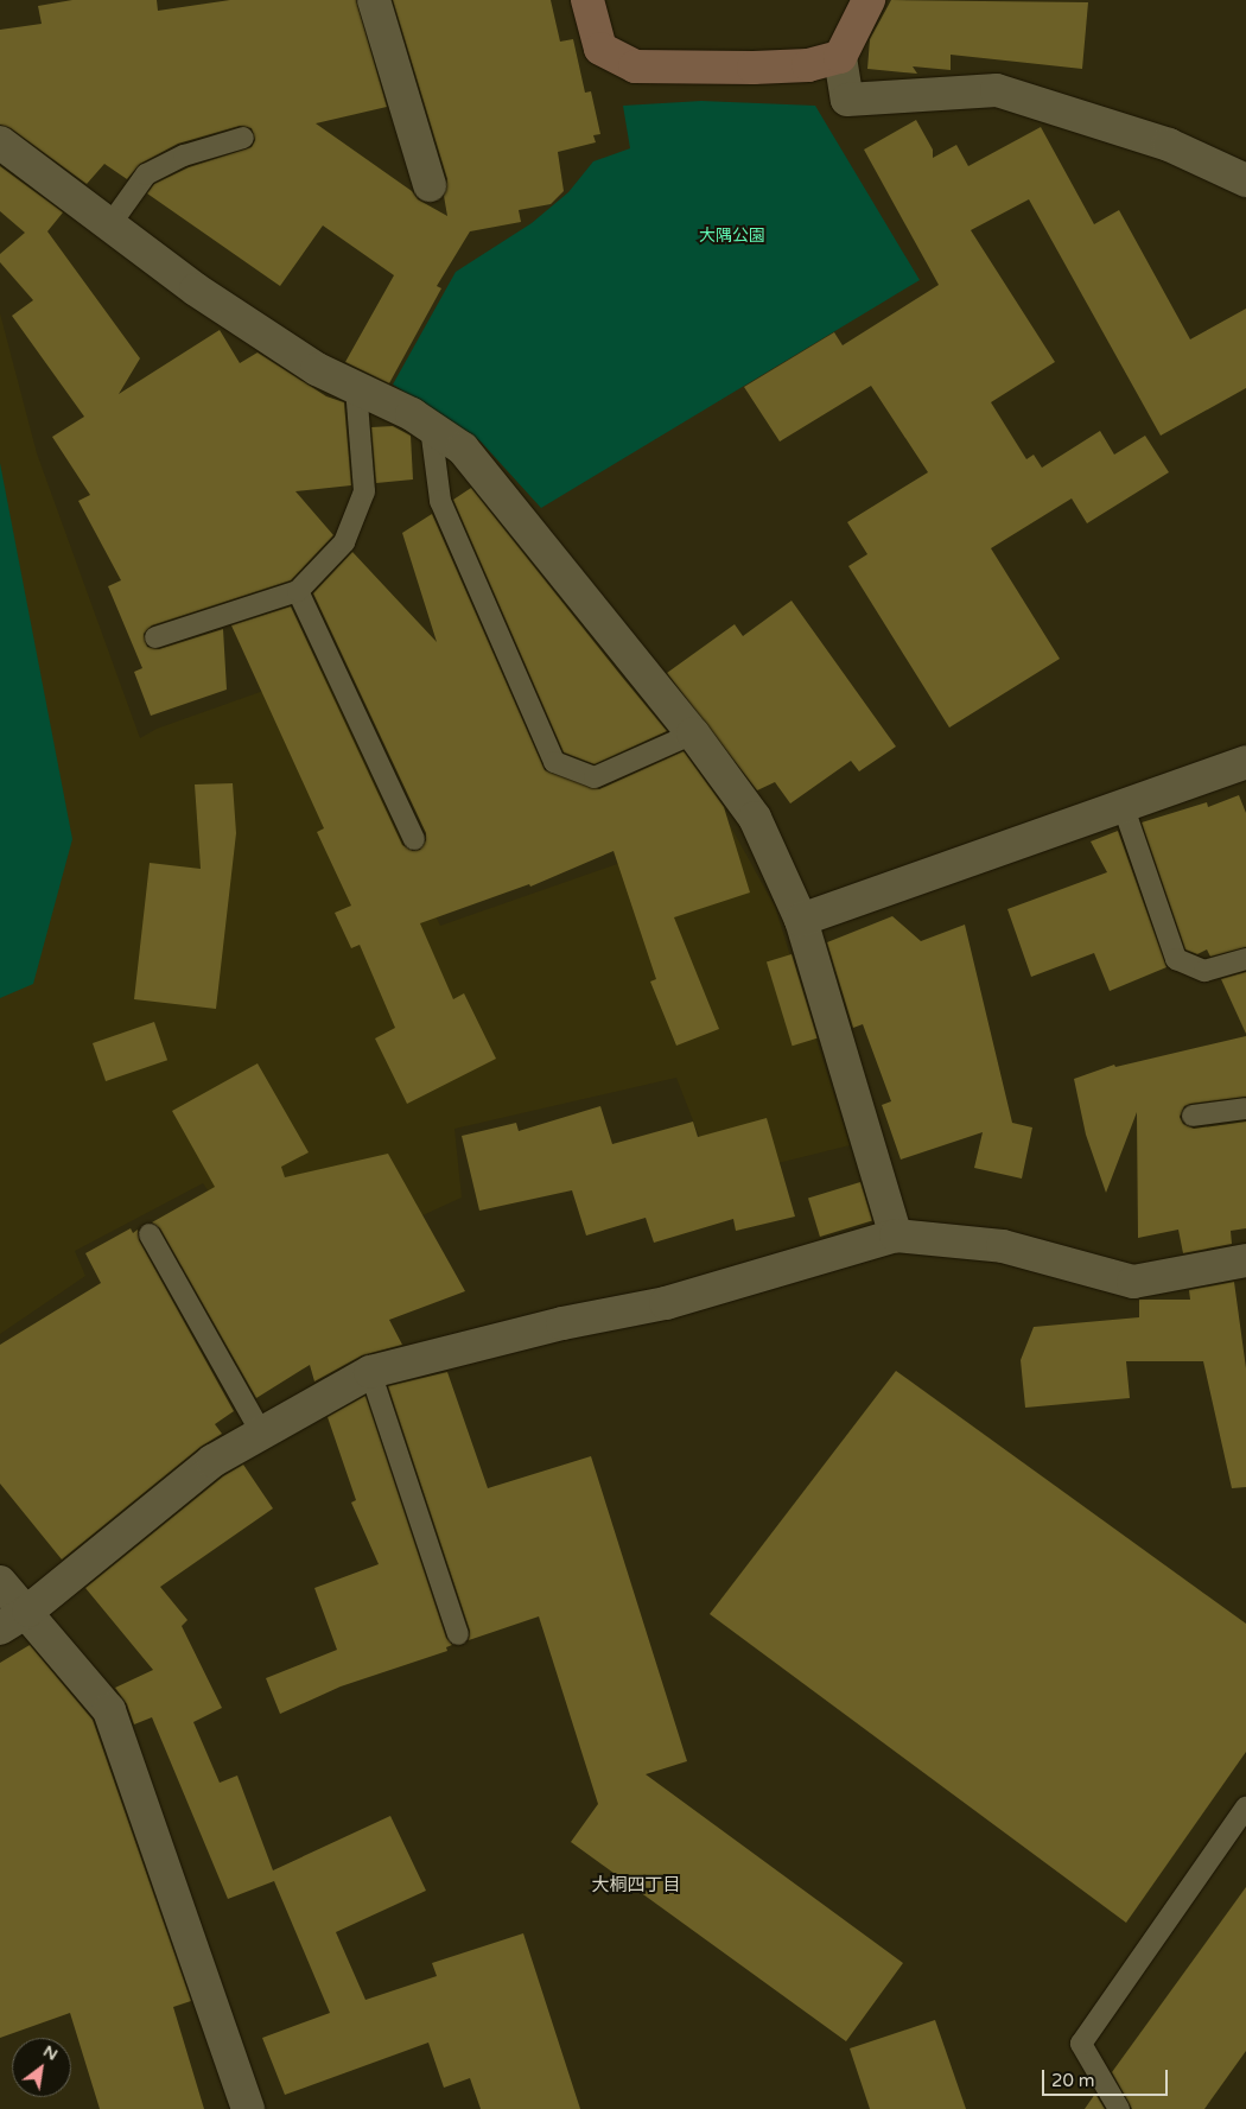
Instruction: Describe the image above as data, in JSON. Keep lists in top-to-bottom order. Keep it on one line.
{"districts":["大桐四丁目"],"parks":["大隅公園"],"scale_bar":"20 m","north":"top right"}
